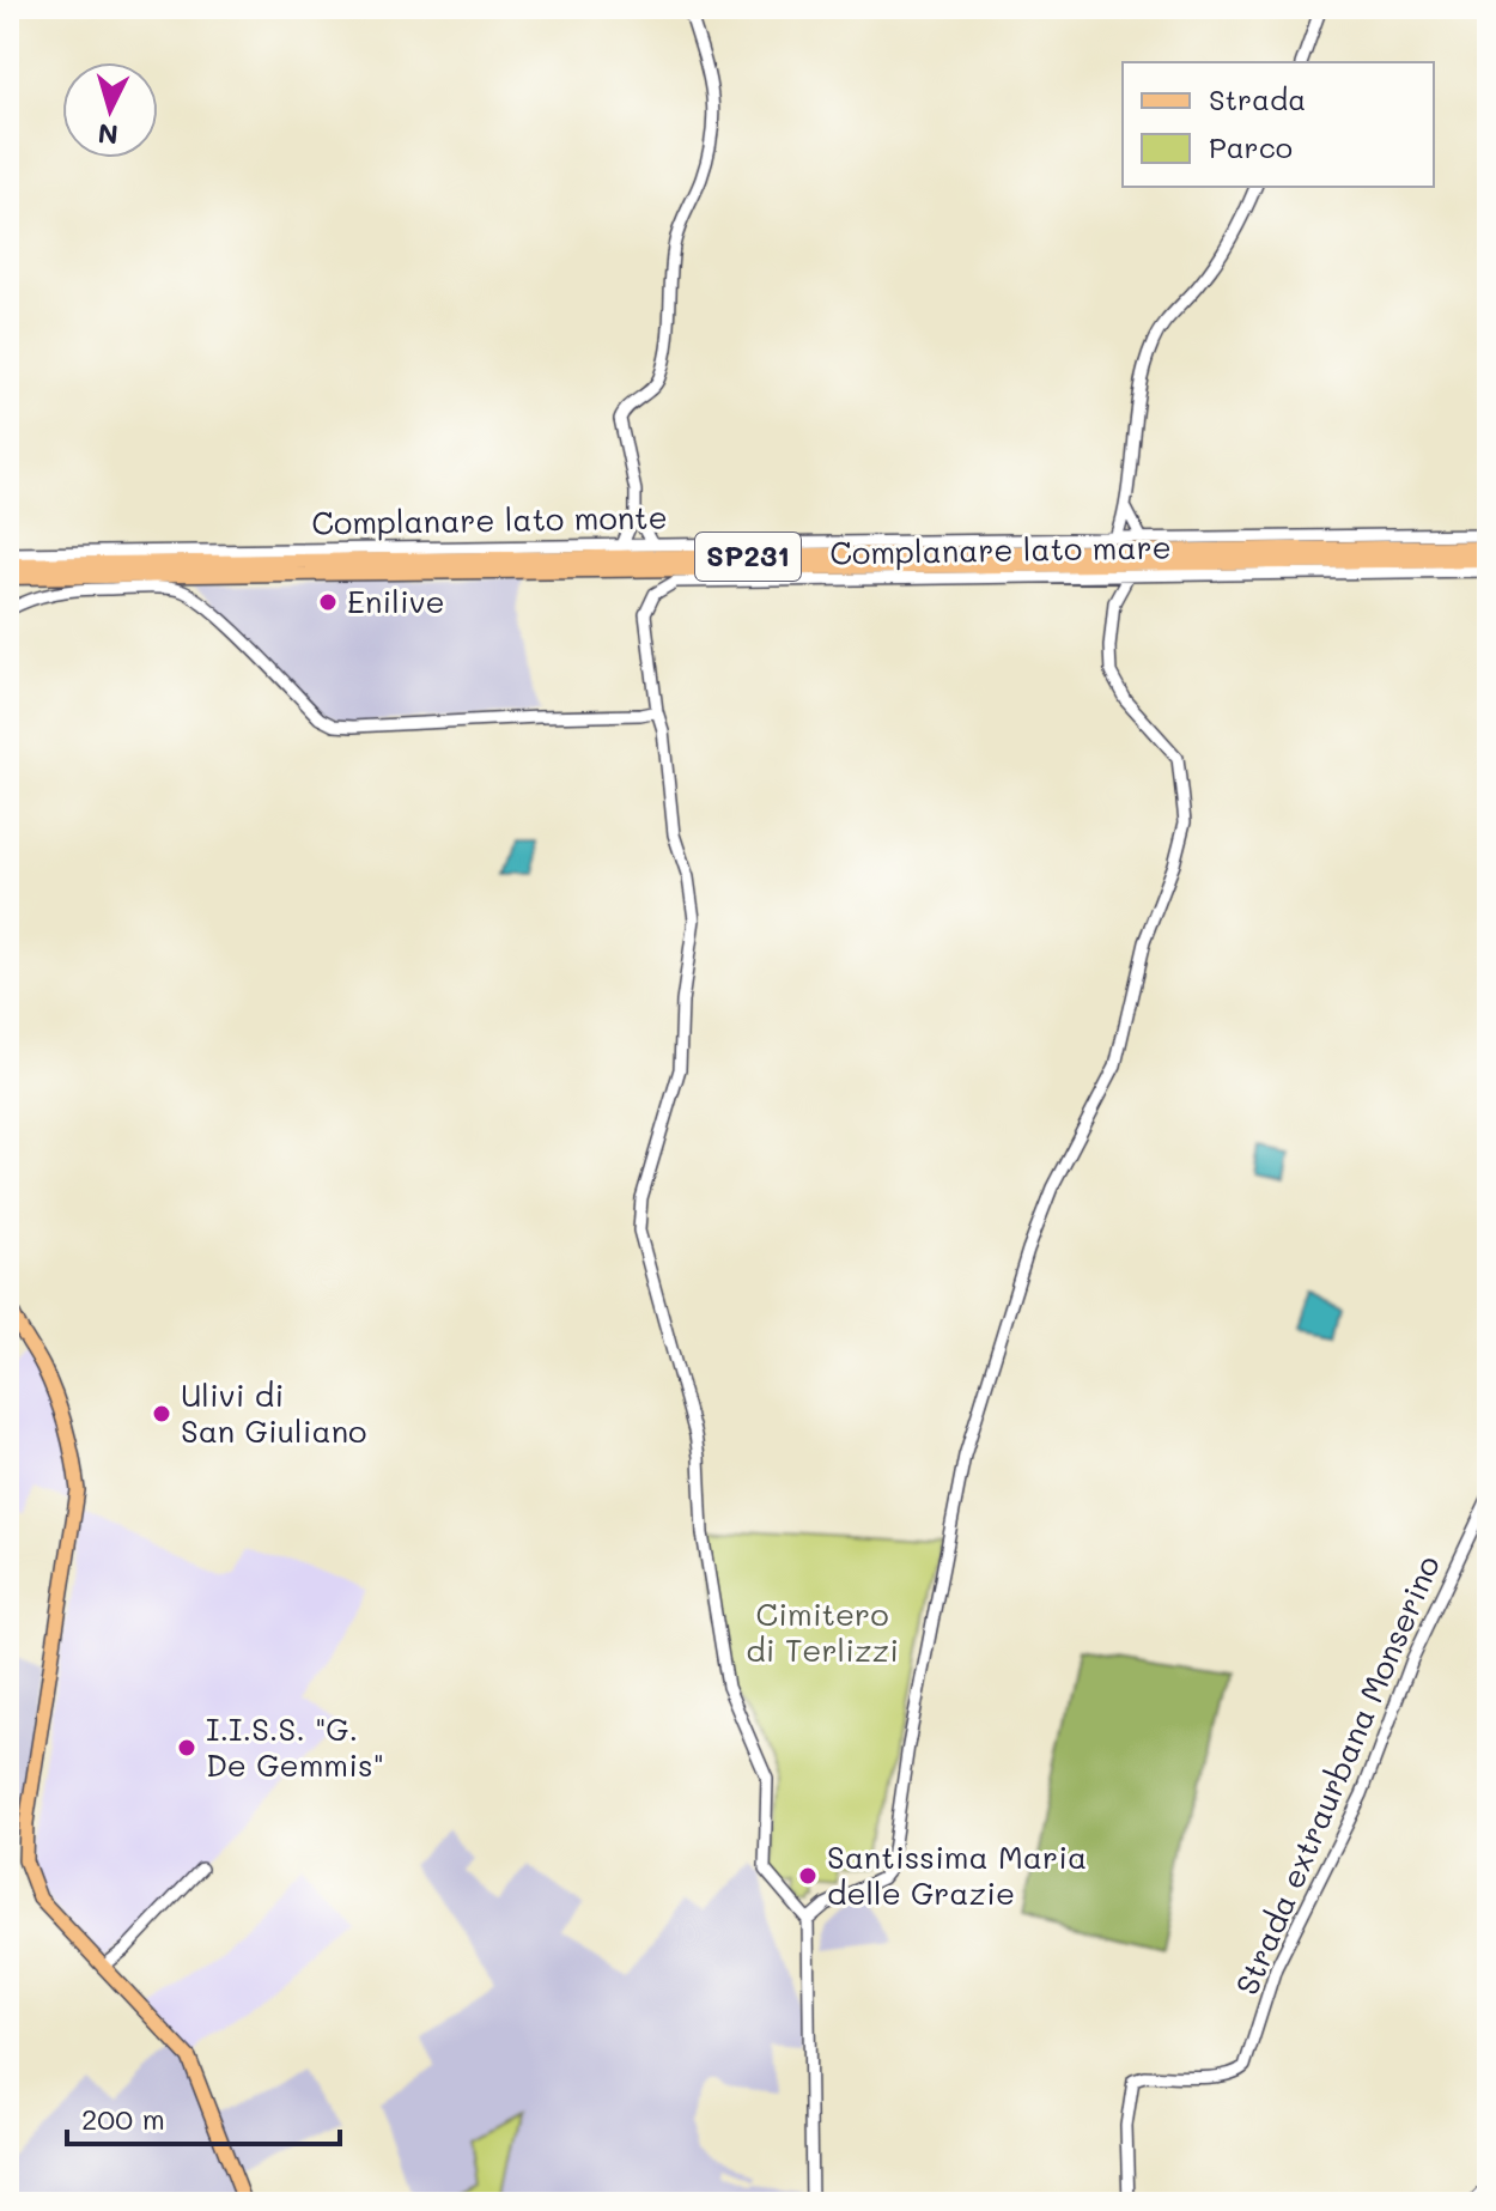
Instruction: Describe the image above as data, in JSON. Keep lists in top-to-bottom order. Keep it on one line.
{"streets":{"highway":["SP231"],"street":["Complanare lato monte","Complanare lato mare","Strada extraurbana Monserino"]},"parks":["Cimitero di Terlizzi"],"places":["Enilive","Ulivi di San Giuliano","I.I.S.S. \"G. De Gemmis\"","Santissima Maria delle Grazie"],"legend":["Strada","Parco"],"scale_bar":"200 m","north":"bottom"}
